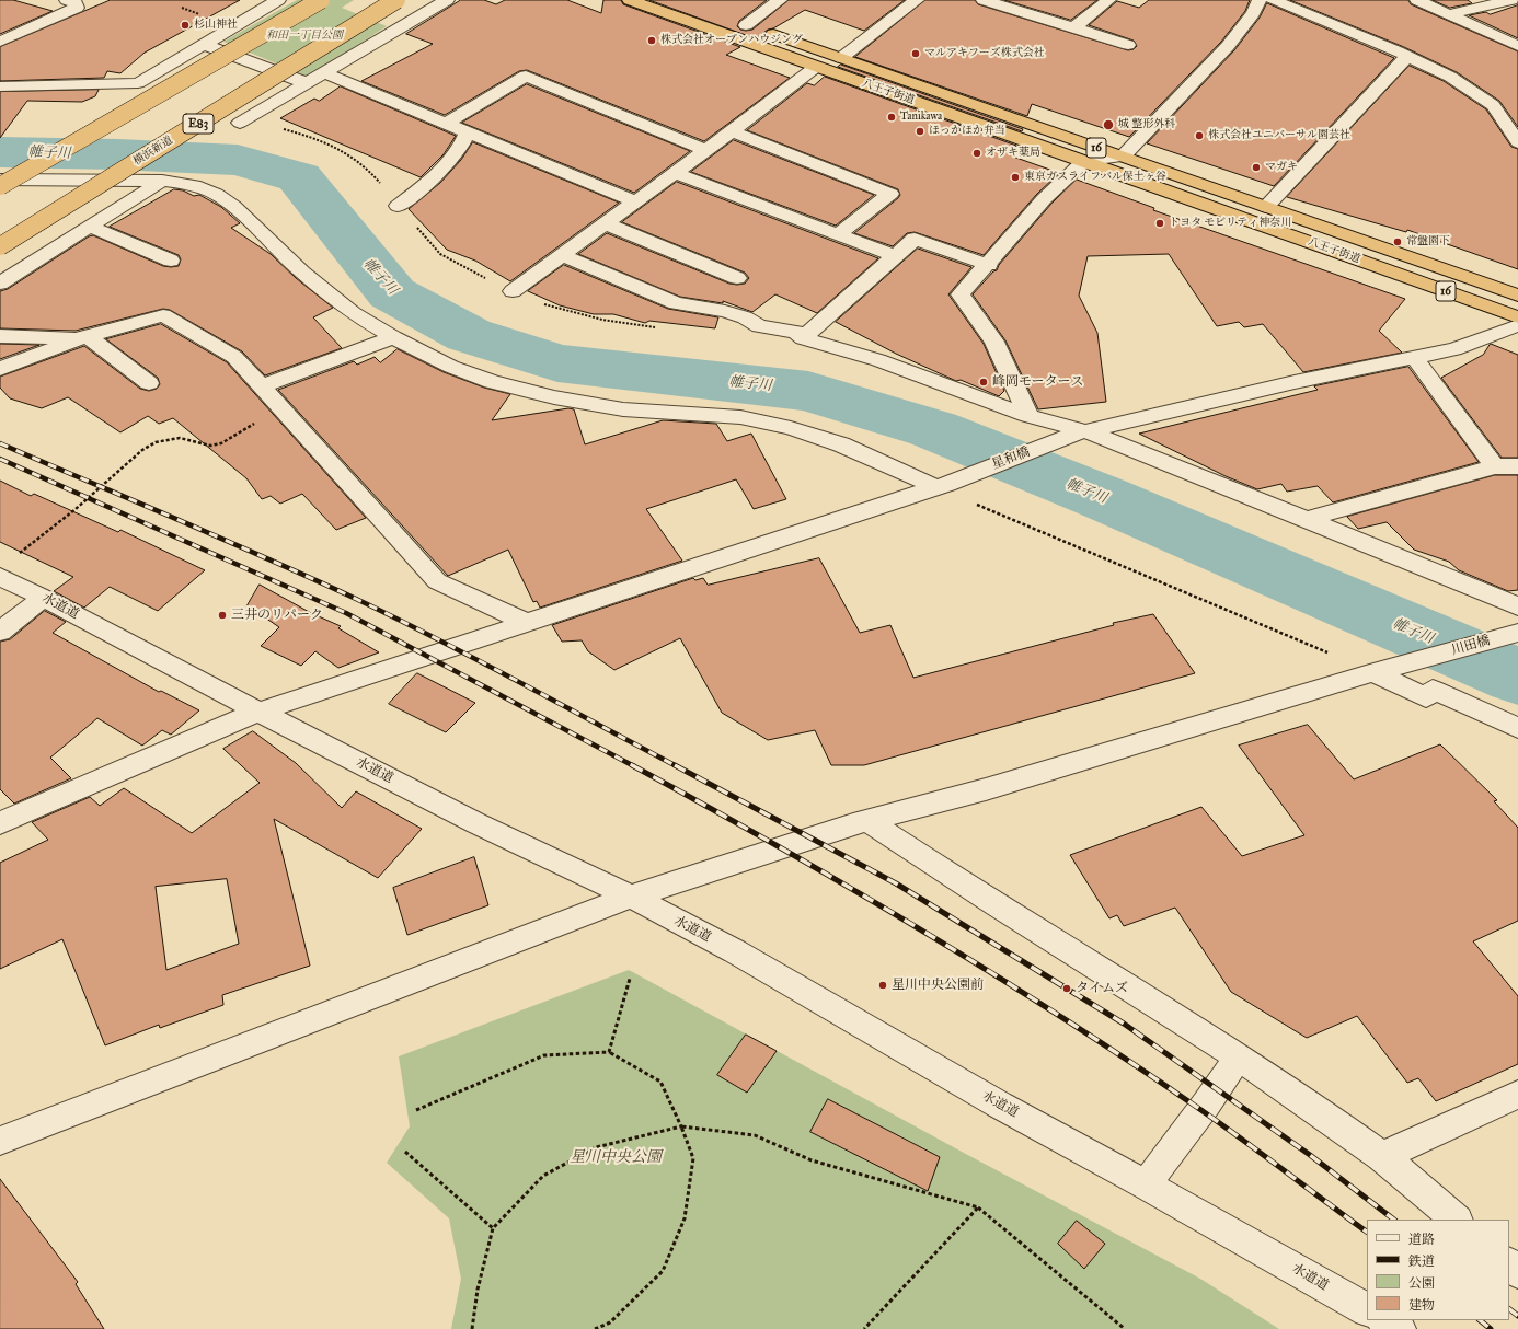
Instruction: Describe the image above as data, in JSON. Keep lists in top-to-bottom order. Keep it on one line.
{"streets":{"highway":["八王子街道","E83","16","横浜新道"],"street":["星和橋","水道道","川田橋"]},"crossings":[["星和橋","水道道"],["水道道","川田橋"]],"water":["帷子川"],"parks":["和田一丁目公園","星川中央公園"],"places":["杉山神社","株式会社オープンハウジング","マルアキフーズ株式会社","Tanikawa","城 整形外科","ほっかほか弁当","株式会社ユニバーサル園芸社","オザキ薬局","マガキ","東京ガスライフバル保土ヶ谷","トヨタ モビリティ神奈川","常盤園下","峰岡モータース","三井のリパーク","星川中央公園前","タイムズ"],"legend":["道路","鉄道","公園","建物"]}
